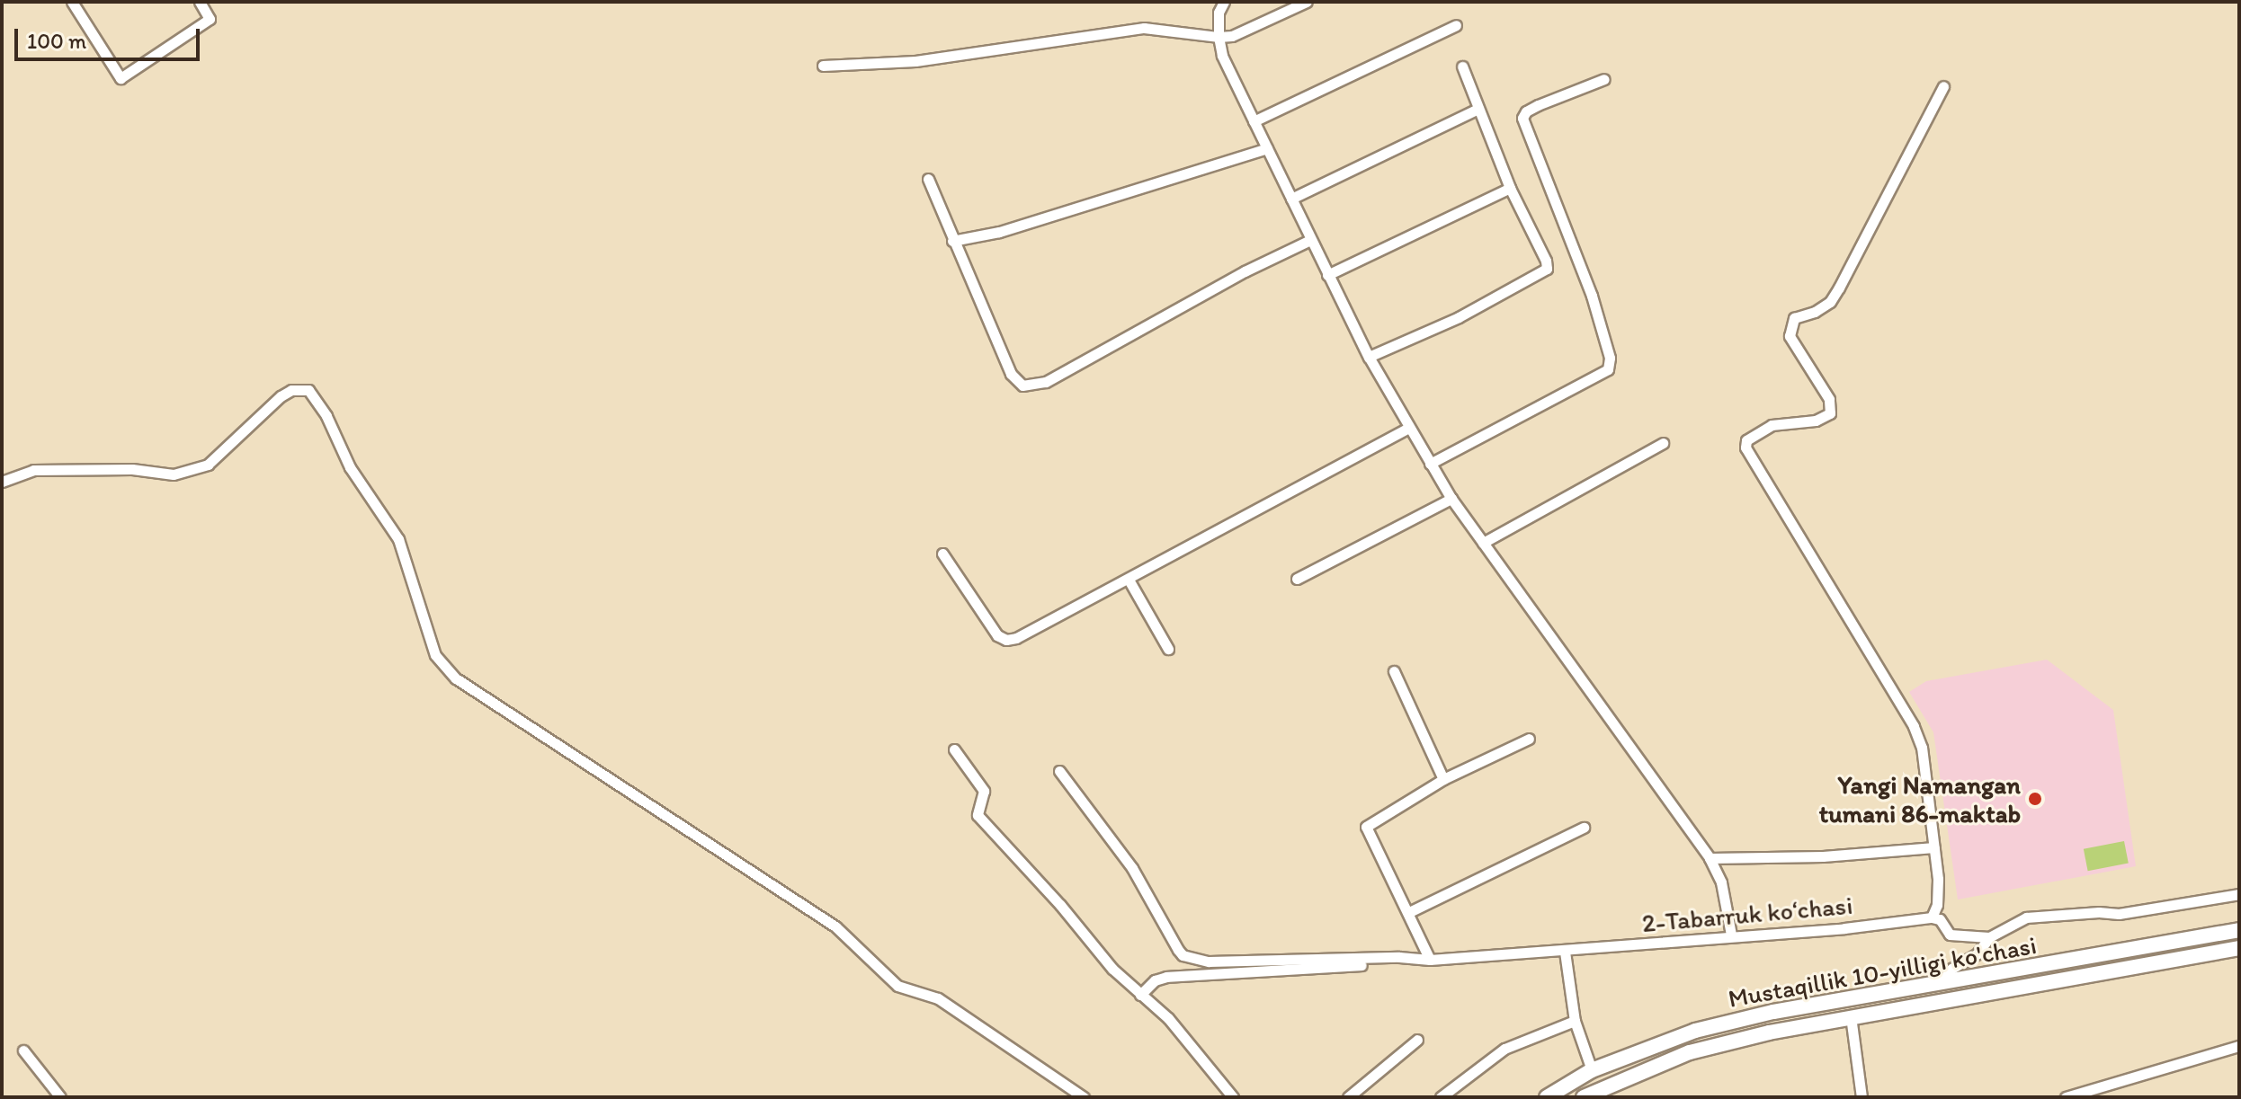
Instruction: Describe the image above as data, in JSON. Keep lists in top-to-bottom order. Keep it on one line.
{"streets":{"main road":["Mustaqillik 10-yilligi ko'chasi"],"street":["2-Tabarruk koʻchasi"]},"places":["Yangi Namangan tumani 86-maktab"],"scale_bar":"100 m"}
